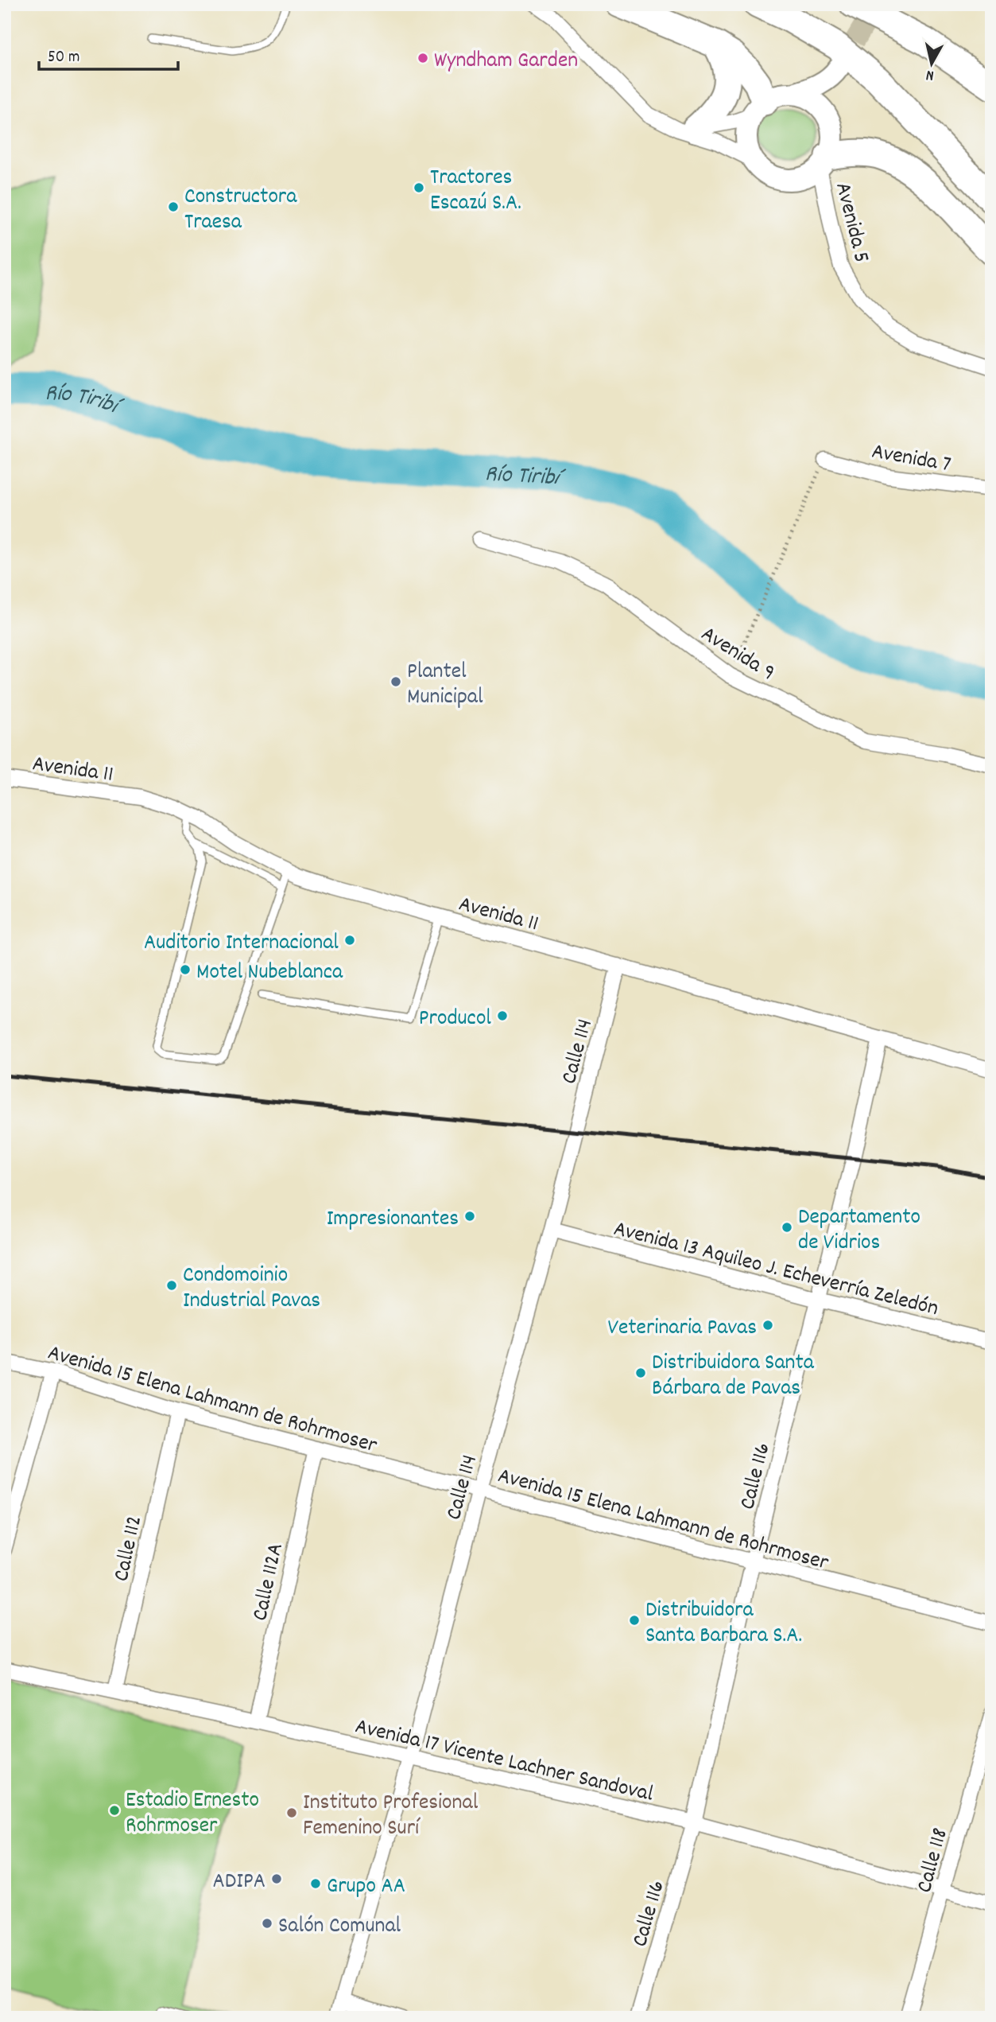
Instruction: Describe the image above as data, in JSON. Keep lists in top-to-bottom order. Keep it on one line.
{"streets":{"street":["Avenida 5","Avenida 7","Avenida 9","Avenida 11","Calle 114","Avenida 13 Aquileo J. Echeverría Zeledón","Avenida 15 Elena Lahmann de Rohrmoser","Calle 116","Calle 112","Calle 112A","Avenida 17 Vicente Lachner Sandoval","Calle 118"]},"crossings":[["Avenida 11","Calle 114"],["Avenida 11","Calle 116"],["Calle 114","Avenida 13 Aquileo J. Echeverría Zeledón"],["Calle 114","Avenida 15 Elena Lahmann de Rohrmoser"],["Calle 114","Avenida 17 Vicente Lachner Sandoval"],["Avenida 13 Aquileo J. Echeverría Zeledón","Calle 116"],["Avenida 15 Elena Lahmann de Rohrmoser","Calle 116"],["Avenida 15 Elena Lahmann de Rohrmoser","Calle 112"],["Avenida 15 Elena Lahmann de Rohrmoser","Calle 112A"],["Calle 116","Avenida 17 Vicente Lachner Sandoval"],["Calle 112","Avenida 17 Vicente Lachner Sandoval"],["Calle 112A","Avenida 17 Vicente Lachner Sandoval"],["Avenida 17 Vicente Lachner Sandoval","Calle 118"]],"water":["Río Tiribí"],"places":["Wyndham Garden","Tractores Escazú S.A.","Constructora Traesa","Plantel Municipal","Auditorio Internacional","Motel Nubeblanca","Producol","Impresionantes","Departamento de Vidrios","Condomoinio Industrial Pavas","Veterinaria Pavas","Distribuidora Santa Bárbara de Pavas","Distribuidora Santa Barbara S.A.","Estadio Ernesto Rohrmoser","Instituto Profesional Femenino Surí","ADIPA","Grupo AA","Salón Comunal"],"scale_bar":"50 m","north":"bottom"}
